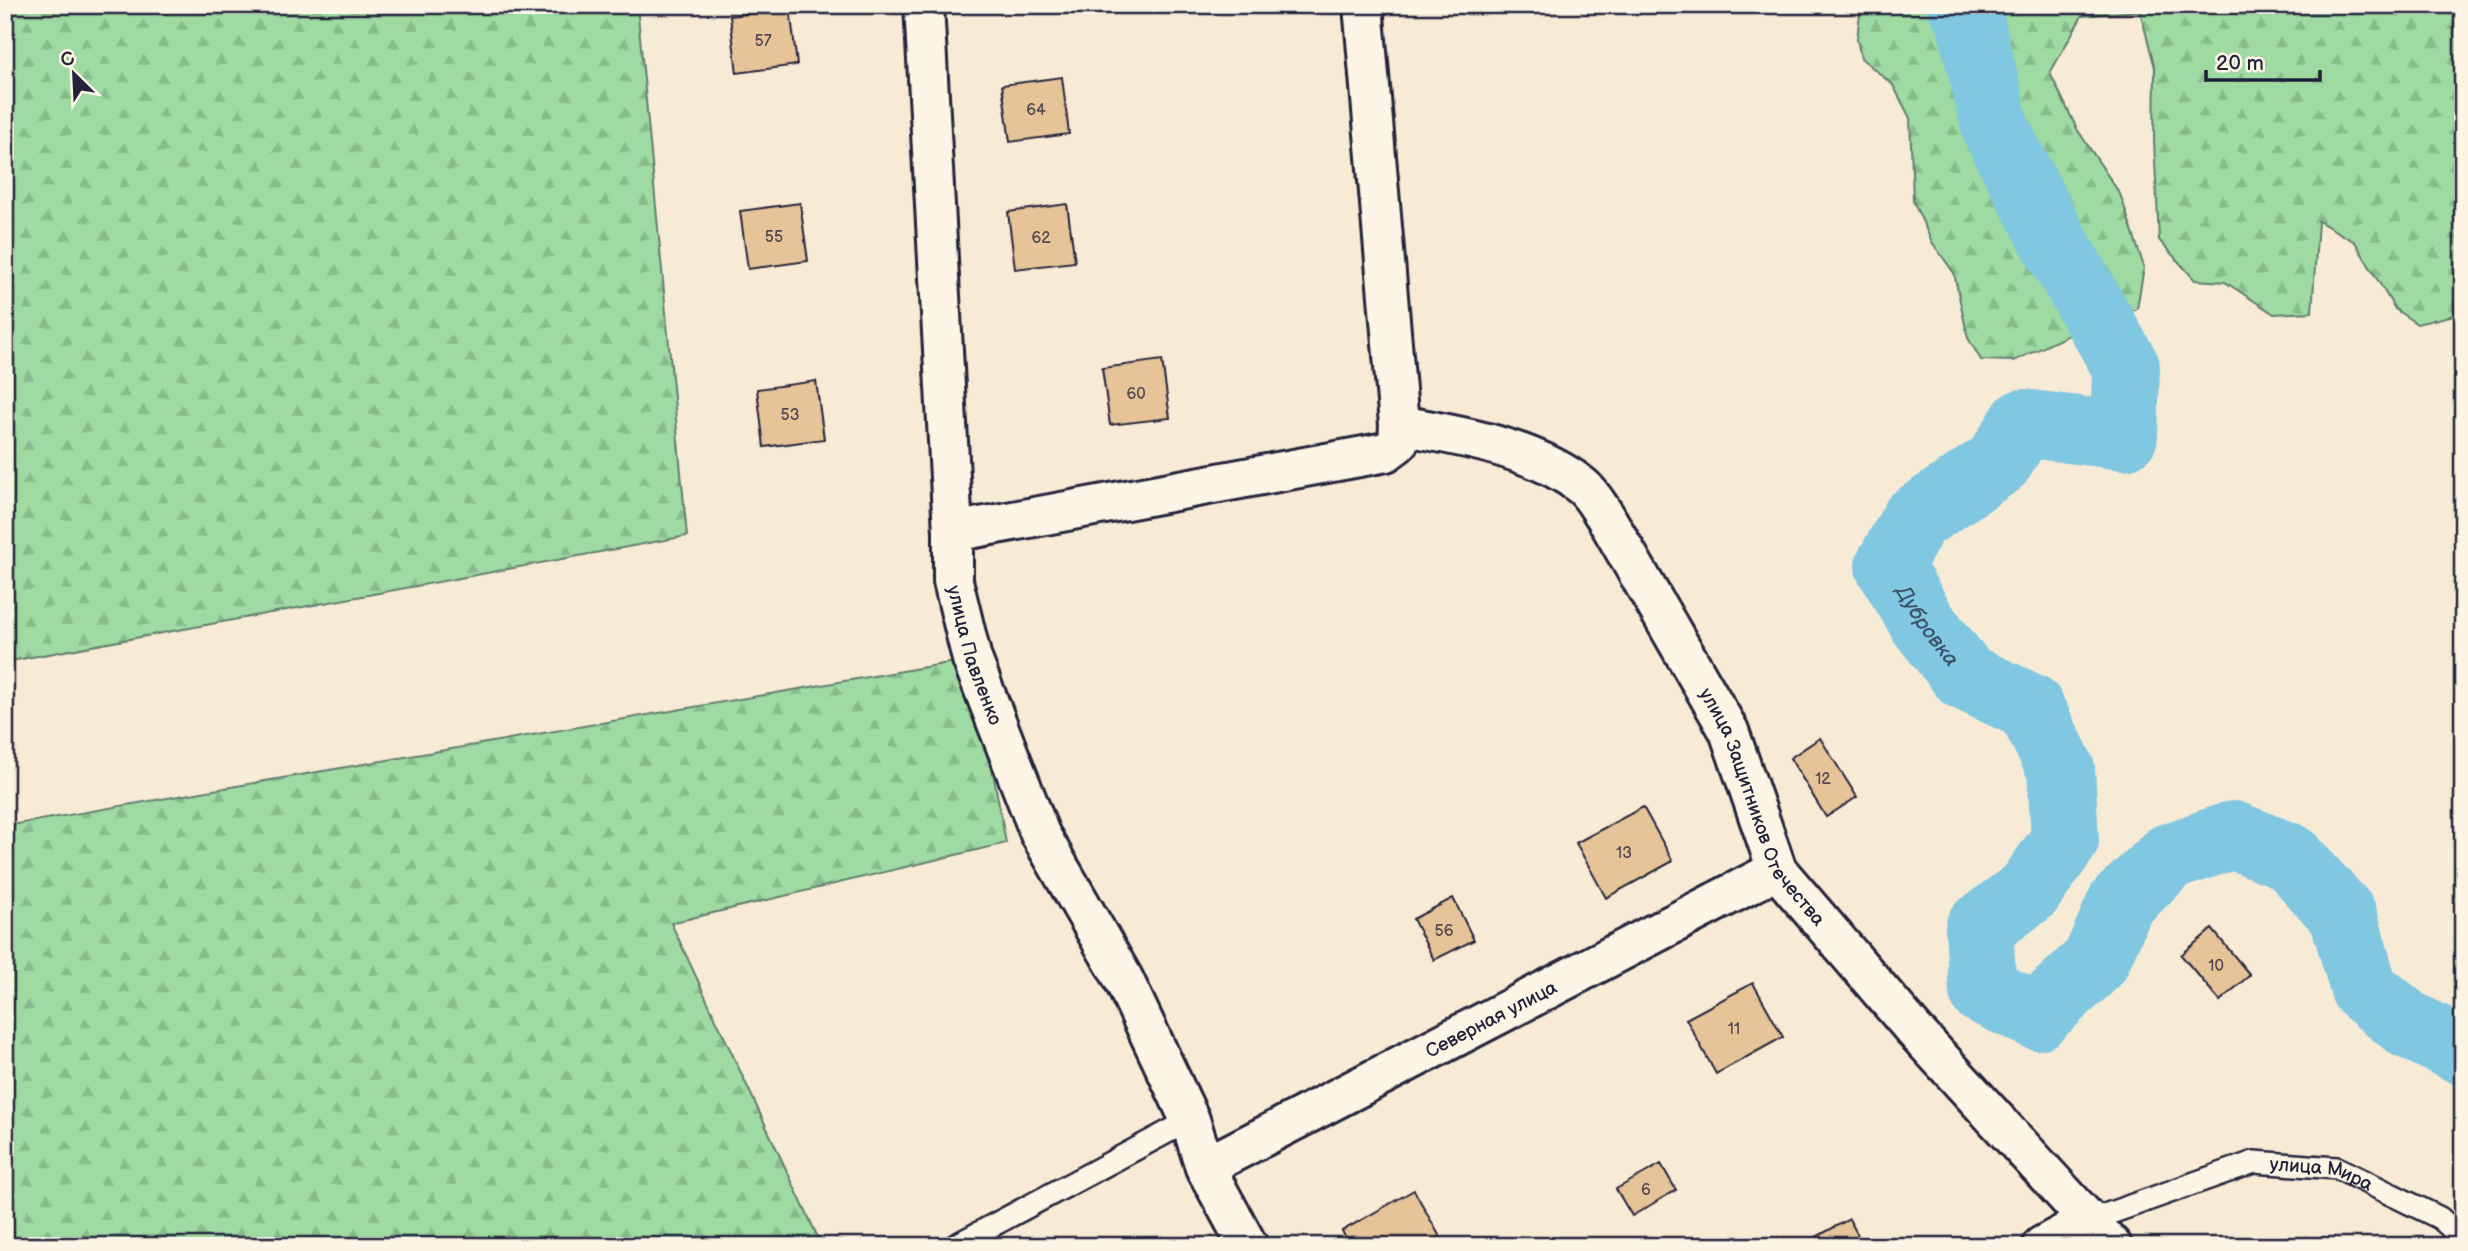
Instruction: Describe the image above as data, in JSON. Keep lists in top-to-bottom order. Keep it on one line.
{"streets":{"street":["улица Павленко","улица Защитников Отечества","Северная улица"],"lane":["улица Мира"]},"crossings":[["улица Павленко","Северная улица"],["улица Защитников Отечества","Северная улица"],["улица Защитников Отечества","улица Мира"]],"water":["Дубровка"],"house_numbers":["57","64","55","62","60","53","12","13","56","10","11","6"],"scale_bar":"20 m","north":"top left"}
